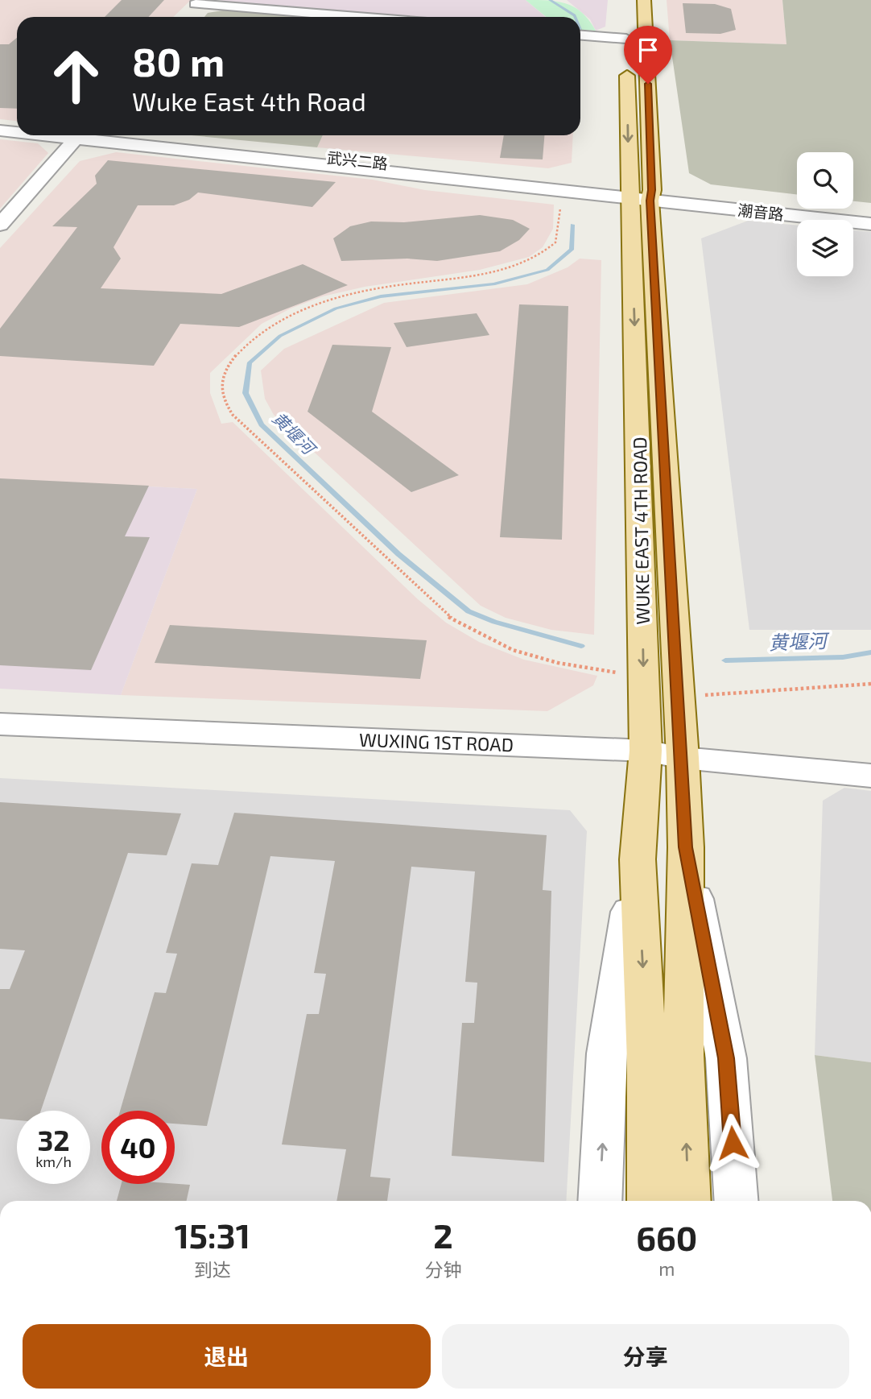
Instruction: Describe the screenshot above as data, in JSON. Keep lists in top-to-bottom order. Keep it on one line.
{"streets":{"main road":["WUKE EAST 4TH ROAD"],"street":["武兴二路","潮音路","WUXING 1ST ROAD"]},"crossings":[["武兴二路","潮音路"],["武兴二路","WUKE EAST 4TH ROAD"],["潮音路","WUKE EAST 4TH ROAD"],["WUKE EAST 4TH ROAD","WUXING 1ST ROAD"]],"water":["黄堰河"],"page":{"turn":["80 m","Wuke East 4th Road"],"speed":"32 km/h","limit":"40","eta":["15:31","到达","2","分钟","660","m"],"buttons":["退出","分享"]}}
